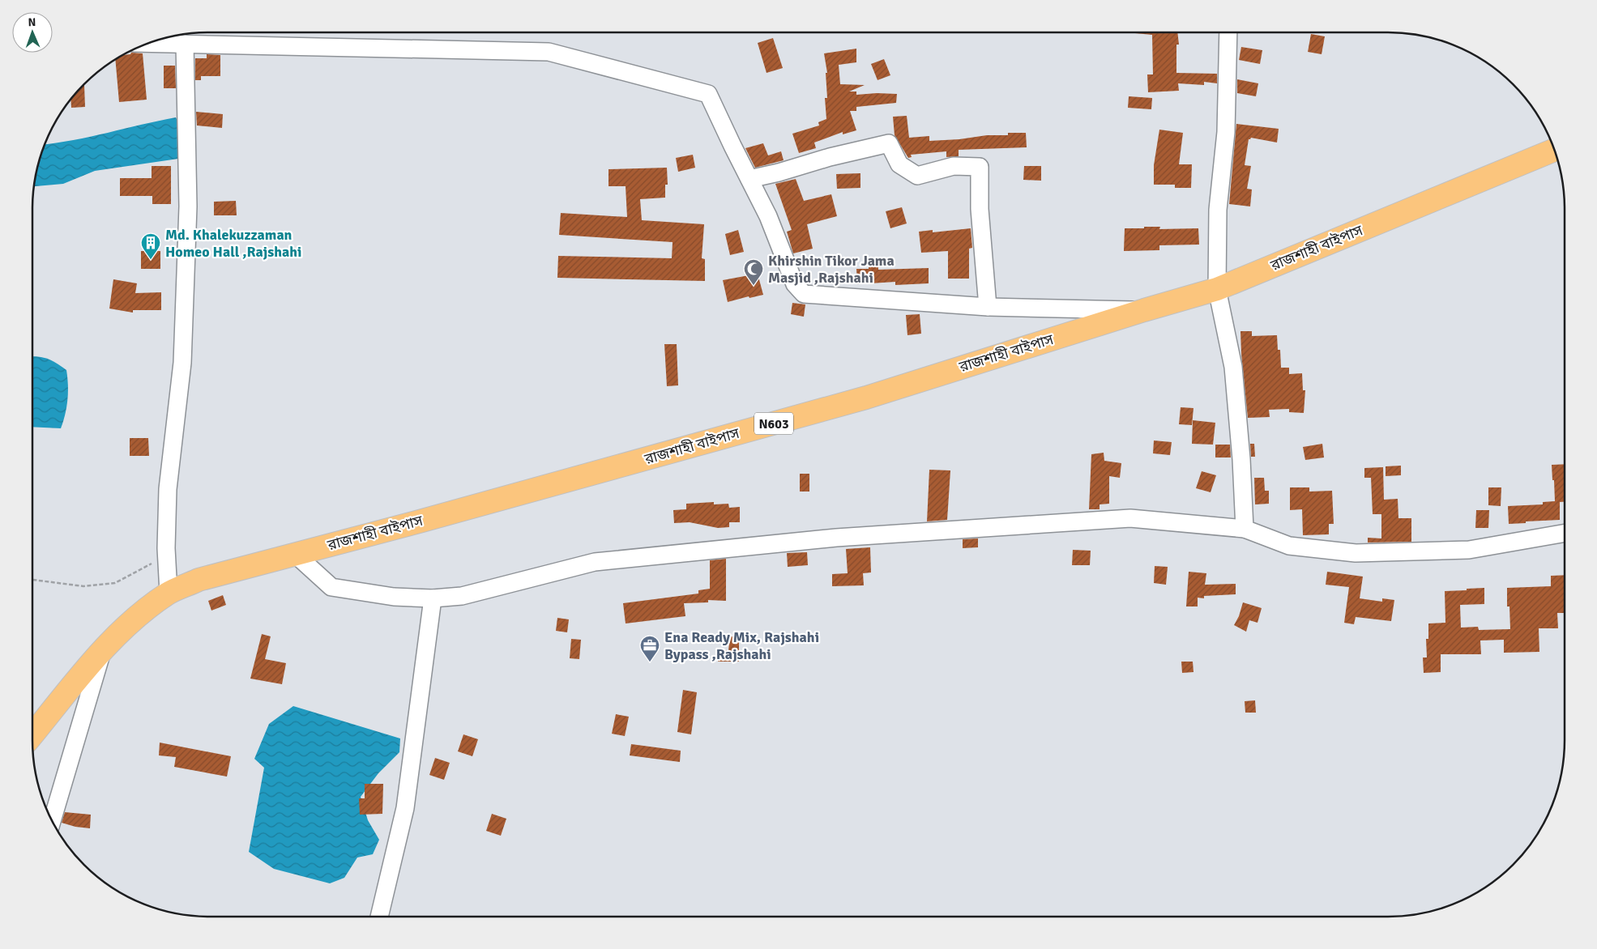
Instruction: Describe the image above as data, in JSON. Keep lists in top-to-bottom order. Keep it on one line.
{"streets":{"highway":["রাজশাহী বাইপাস","N603"]},"places":{"building":["Md. Khalekuzzaman Homeo Hall ,Rajshahi"],"mosque":["Khirshin Tikor Jama Masjid ,Rajshahi"],"office":["Ena Ready Mix, Rajshahi Bypass ,Rajshahi"]},"north":"top"}
